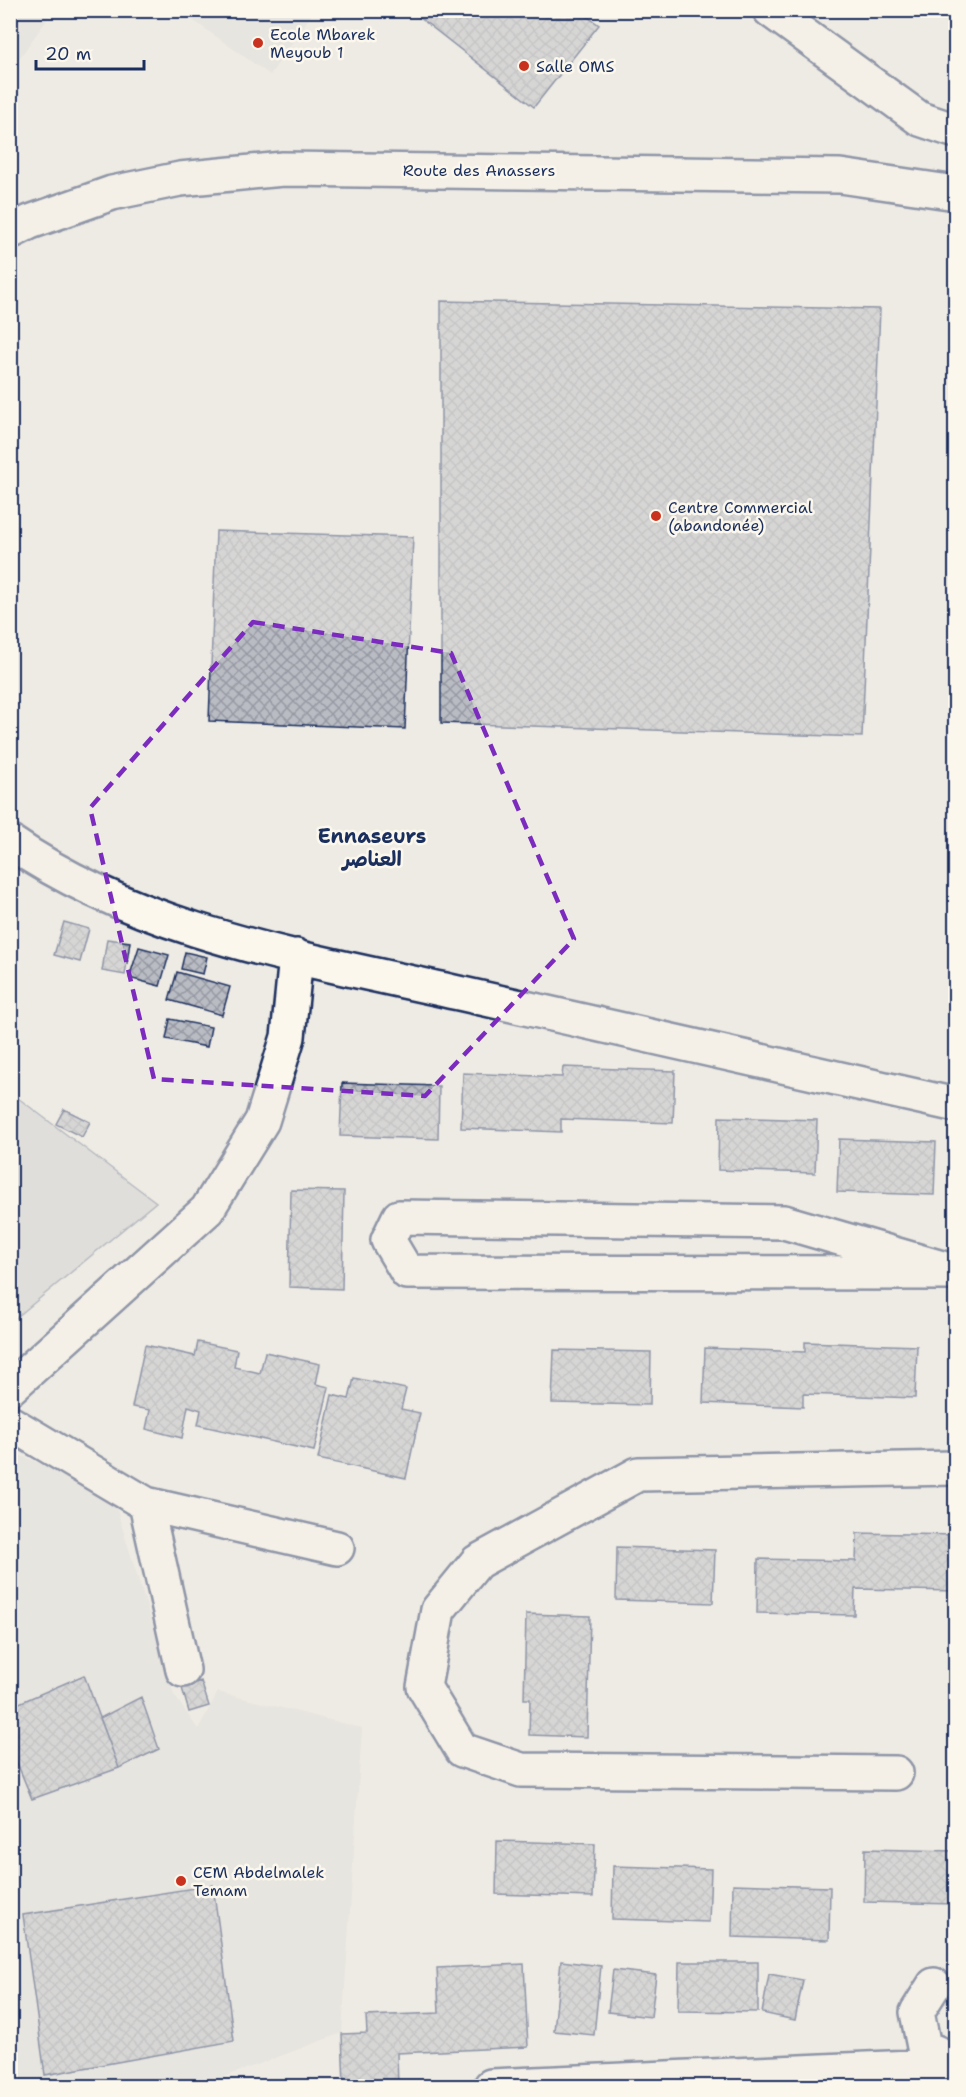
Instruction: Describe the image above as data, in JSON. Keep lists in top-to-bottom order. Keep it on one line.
{"streets":{"street":["Route des Anassers"]},"districts":["Ennaseurs العناصر"],"places":["Ecole Mbarek Meyoub 1","Salle OMS","Centre Commercial (abandonée)","CEM Abdelmalek Temam"],"scale_bar":"20 m"}
